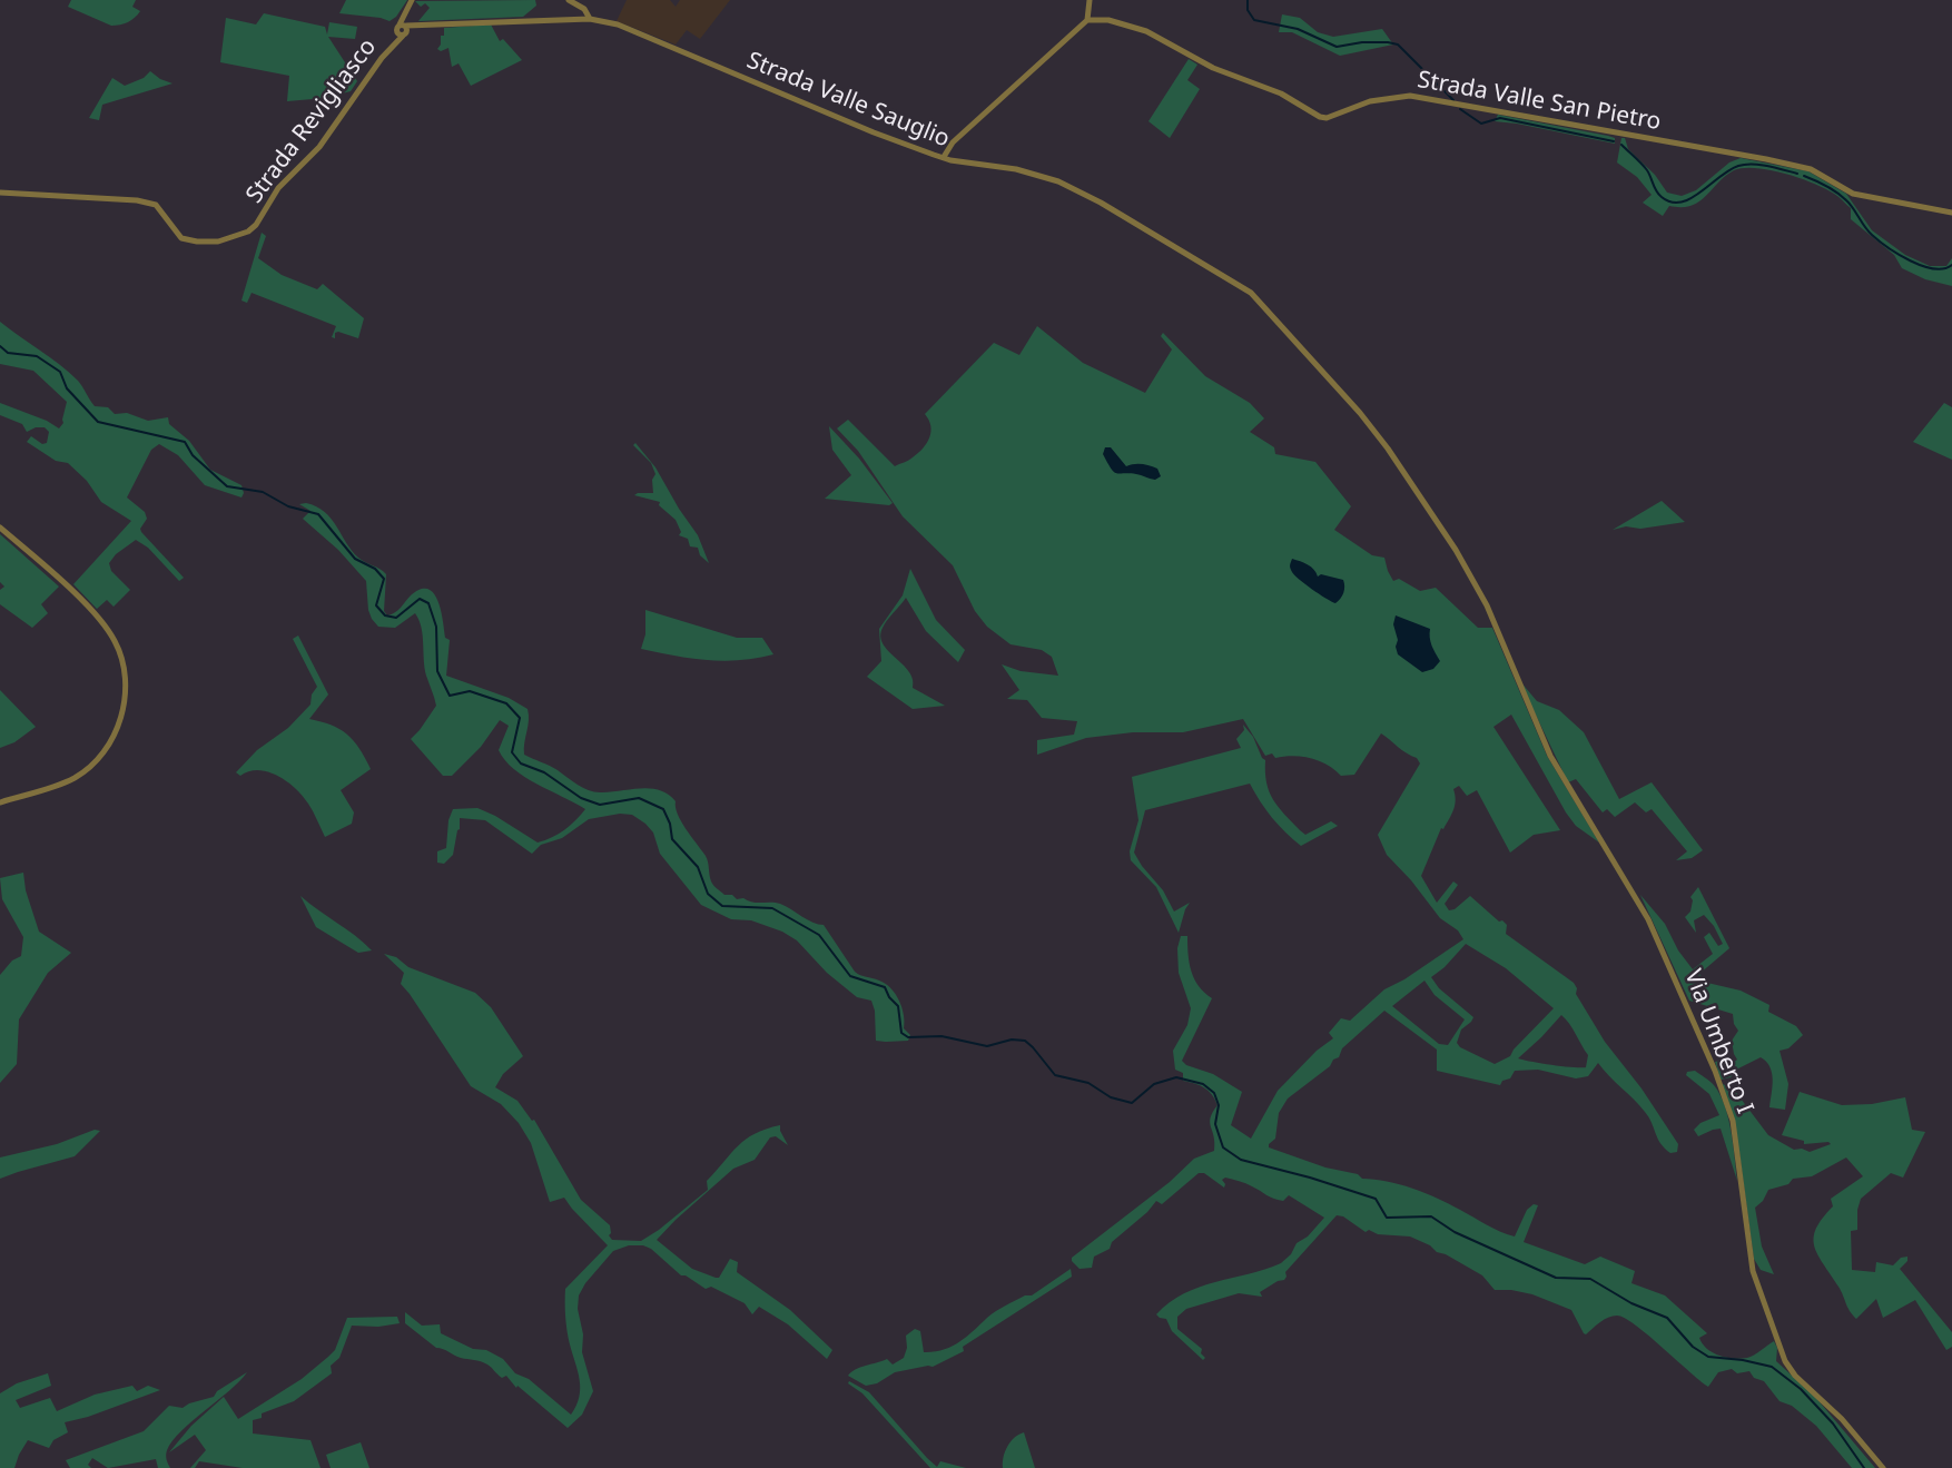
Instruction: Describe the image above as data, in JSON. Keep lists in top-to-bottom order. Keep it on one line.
{"streets":{"street":["Strada Valle Sauglio","Strada Valle San Pietro","Strada Revigliasco","Via Umberto I"]},"crossings":[["Strada Valle Sauglio","Strada Revigliasco"],["Strada Valle Sauglio","Via Umberto I"]]}
